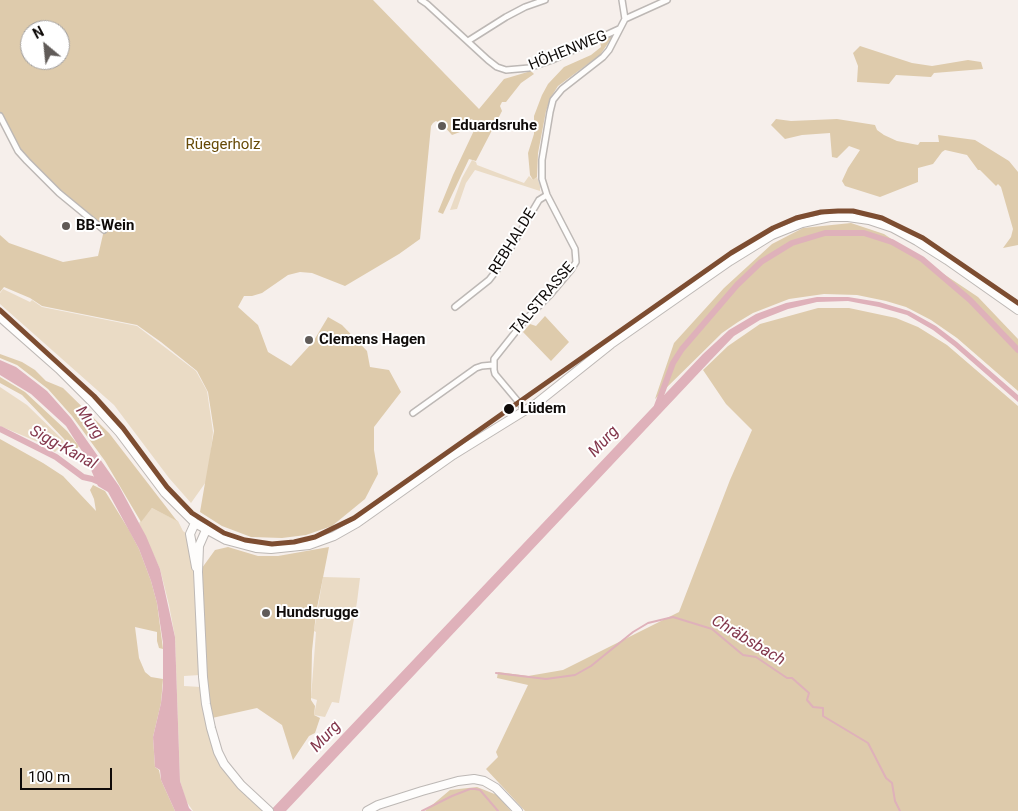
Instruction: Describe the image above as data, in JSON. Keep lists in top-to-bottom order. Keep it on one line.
{"streets":{"street":["HÖHENWEG","REBHALDE","TALSTRASSE"]},"crossings":[["HÖHENWEG","TALSTRASSE"],["REBHALDE","TALSTRASSE"]],"water":["Murg","Sigg-Kanal","Chräbsbach"],"parks":["Rüegerholz"],"places":["Eduardsruhe","BB-Wein","Clemens Hagen","Lüdem","Hundsrugge"],"scale_bar":"100 m","north":"top left"}
